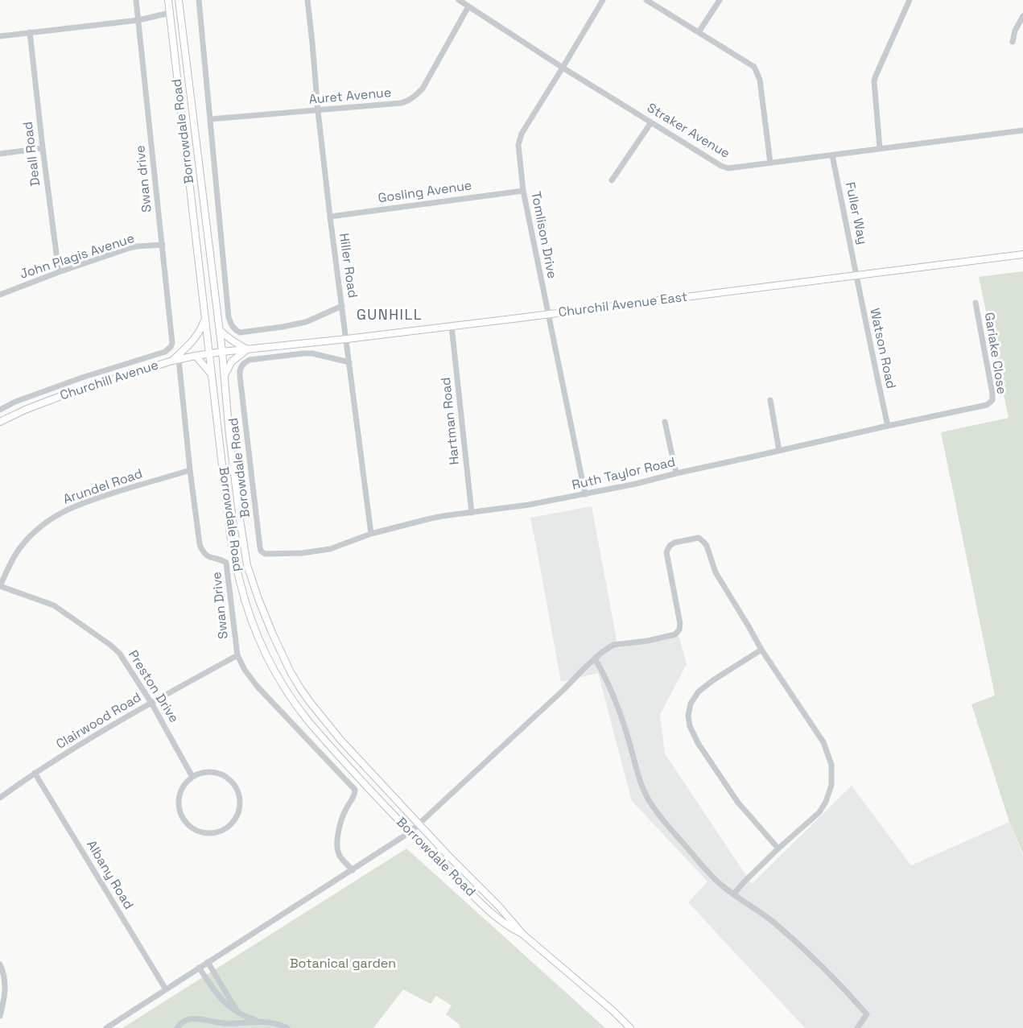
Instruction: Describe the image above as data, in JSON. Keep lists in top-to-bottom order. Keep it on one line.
{"streets":{"main road":["Borrowdale Road","Churchil Avenue East","Churchill Avenue"],"street":["Auret Avenue","Straker Avenue","Deall Road","Swan drive","Gosling Avenue","Fuller Way","Tomlison Drive","John Plagis Avenue","Hiller Road","Watson Road","Gariake Close","Hartman Road","Borowdale Road","Ruth Taylor Road","Arundel Road","Swan Drive","Preston Drive","Clairwood Road","Albany Road"]},"crossings":[["Auret Avenue","Straker Avenue"],["Auret Avenue","Hiller Road"],["Borrowdale Road","Churchil Avenue East"],["Borrowdale Road","Churchill Avenue"],["Straker Avenue","Fuller Way"],["Straker Avenue","Tomlison Drive"],["Deall Road","John Plagis Avenue"],["Swan drive","John Plagis Avenue"],["Gosling Avenue","Tomlison Drive"],["Gosling Avenue","Hiller Road"],["Fuller Way","Churchil Avenue East"],["Fuller Way","Watson Road"],["Tomlison Drive","Churchil Avenue East"],["Tomlison Drive","Ruth Taylor Road"],["Hiller Road","Churchil Avenue East"],["Hiller Road","Borowdale Road"],["Hiller Road","Ruth Taylor Road"],["Churchil Avenue East","Watson Road"],["Churchil Avenue East","Churchill Avenue"],["Churchil Avenue East","Hartman Road"],["Watson Road","Ruth Taylor Road"],["Gariake Close","Ruth Taylor Road"],["Churchill Avenue","Swan Drive"],["Hartman Road","Ruth Taylor Road"],["Borowdale Road","Ruth Taylor Road"],["Arundel Road","Swan Drive"],["Arundel Road","Preston Drive"],["Swan Drive","Clairwood Road"],["Preston Drive","Clairwood Road"],["Clairwood Road","Albany Road"]],"districts":["GUNHILL"],"parks":["Botanical garden"]}
